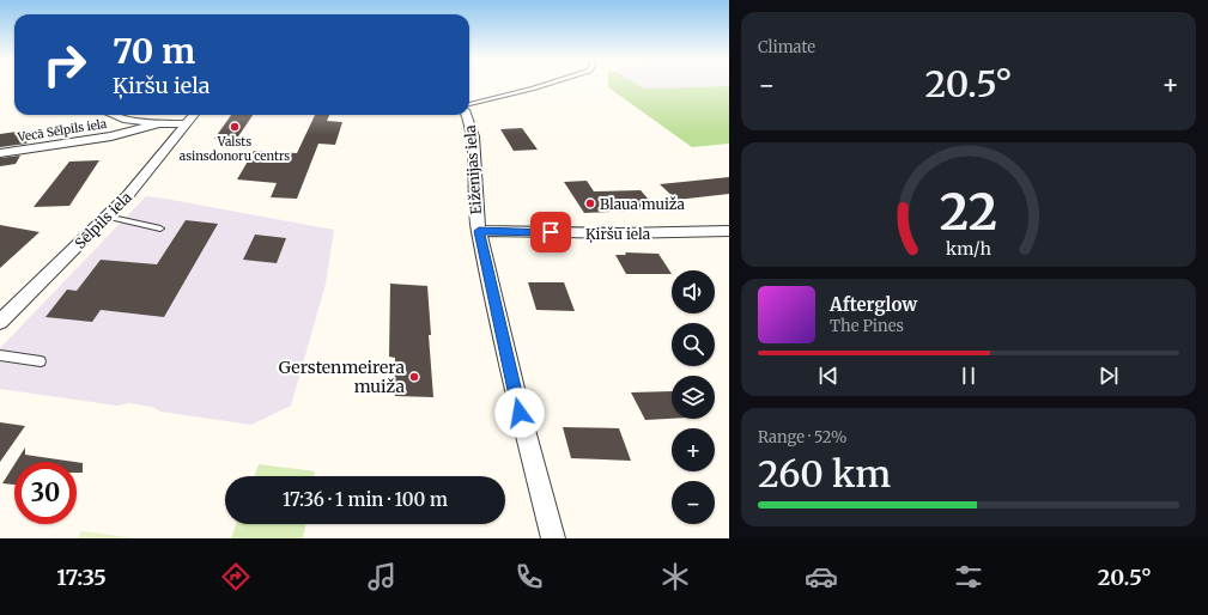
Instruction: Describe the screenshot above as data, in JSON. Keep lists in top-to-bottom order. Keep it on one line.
{"streets":{"street":["Vecā Sēlpils iela","Eiženijas iela","Sēlpils iela","Ķiršu iela"]},"crossings":[["Vecā Sēlpils iela","Sēlpils iela"],["Eiženijas iela","Ķiršu iela"]],"places":["Valsts asinsdonoru centrs","Blaua muiža","Gerstenmeirera muiža"],"page":{"tile":["Climate",["Range · 52%","260 km"]],"turn":["70 m","Ķiršu iela"],"heat":["−","20.5°","+"],"map_buttons":["+","−"],"song":["Afterglow","The Pines"],"limit":"30","trip":"17:36 · 1 min · 100 m","tabs":["17:35","20.5°"],"gauge":["22","km/h"]}}
